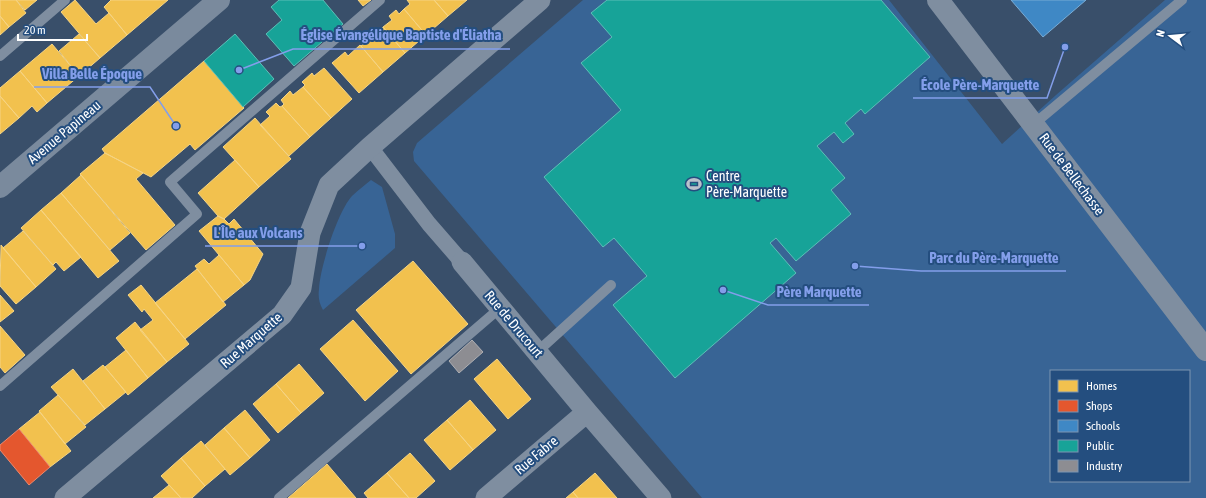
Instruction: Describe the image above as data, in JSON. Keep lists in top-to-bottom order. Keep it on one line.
{"streets":{"main road":["Avenue Papineau"],"street":["Rue de Bellechasse","Rue de Drucourt","Rue Marquette","Rue Fabre"]},"crossings":[["Rue de Drucourt","Rue Marquette"],["Rue de Drucourt","Rue Fabre"]],"places":{"other":["École Père-Marquette","Église Évangélique Baptiste d'Éliatha","Villa Belle Époque","L'Île aux Volcans","Parc du Père-Marquette","Père Marquette"],"sports":["Centre Père-Marquette"]},"legend":["Homes","Shops","Schools","Public","Industry"],"scale_bar":"20 m","north":"left"}
